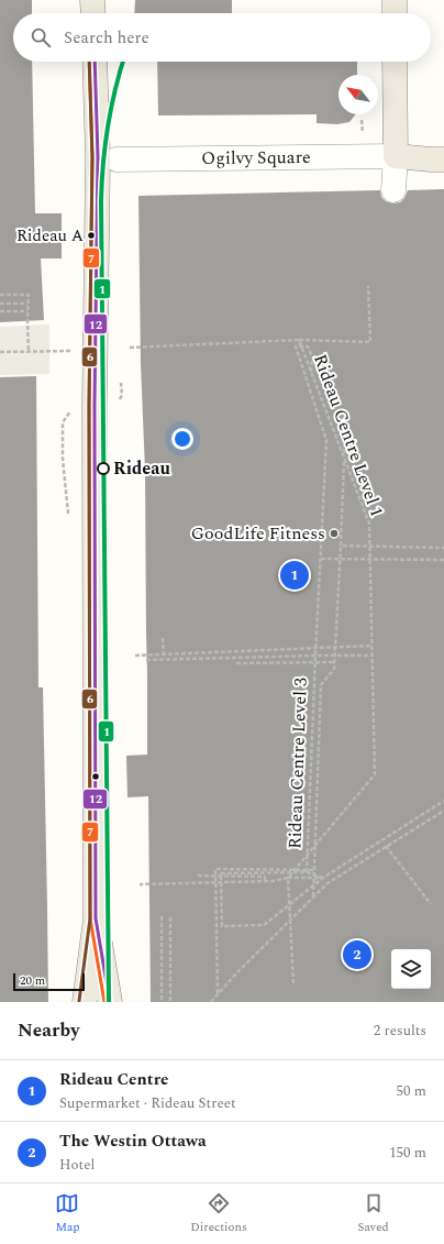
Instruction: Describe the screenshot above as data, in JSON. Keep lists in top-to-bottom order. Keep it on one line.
{"streets":{"street":["Ogilvy Square"],"path":["Rideau Centre Level 1","Rideau Centre Level 3"]},"places":["Rideau A","Rideau","GoodLife Fitness"],"lines":["rail line 1","transit line 12","transit line 7","transit line 6"],"scale_bar":"20 m","north":"top left","page":{"search":"Search here","pins":["1","2"],"scale":"20 m","heading":["Nearby","2 results"],"list":[{"mark":"1","name":"Rideau Centre","note":"Supermarket · Rideau Street","value":"50 m"},{"mark":"2","name":"The Westin Ottawa","note":"Hotel","value":"150 m"}],"nav":["Map","Directions","Saved"]}}
